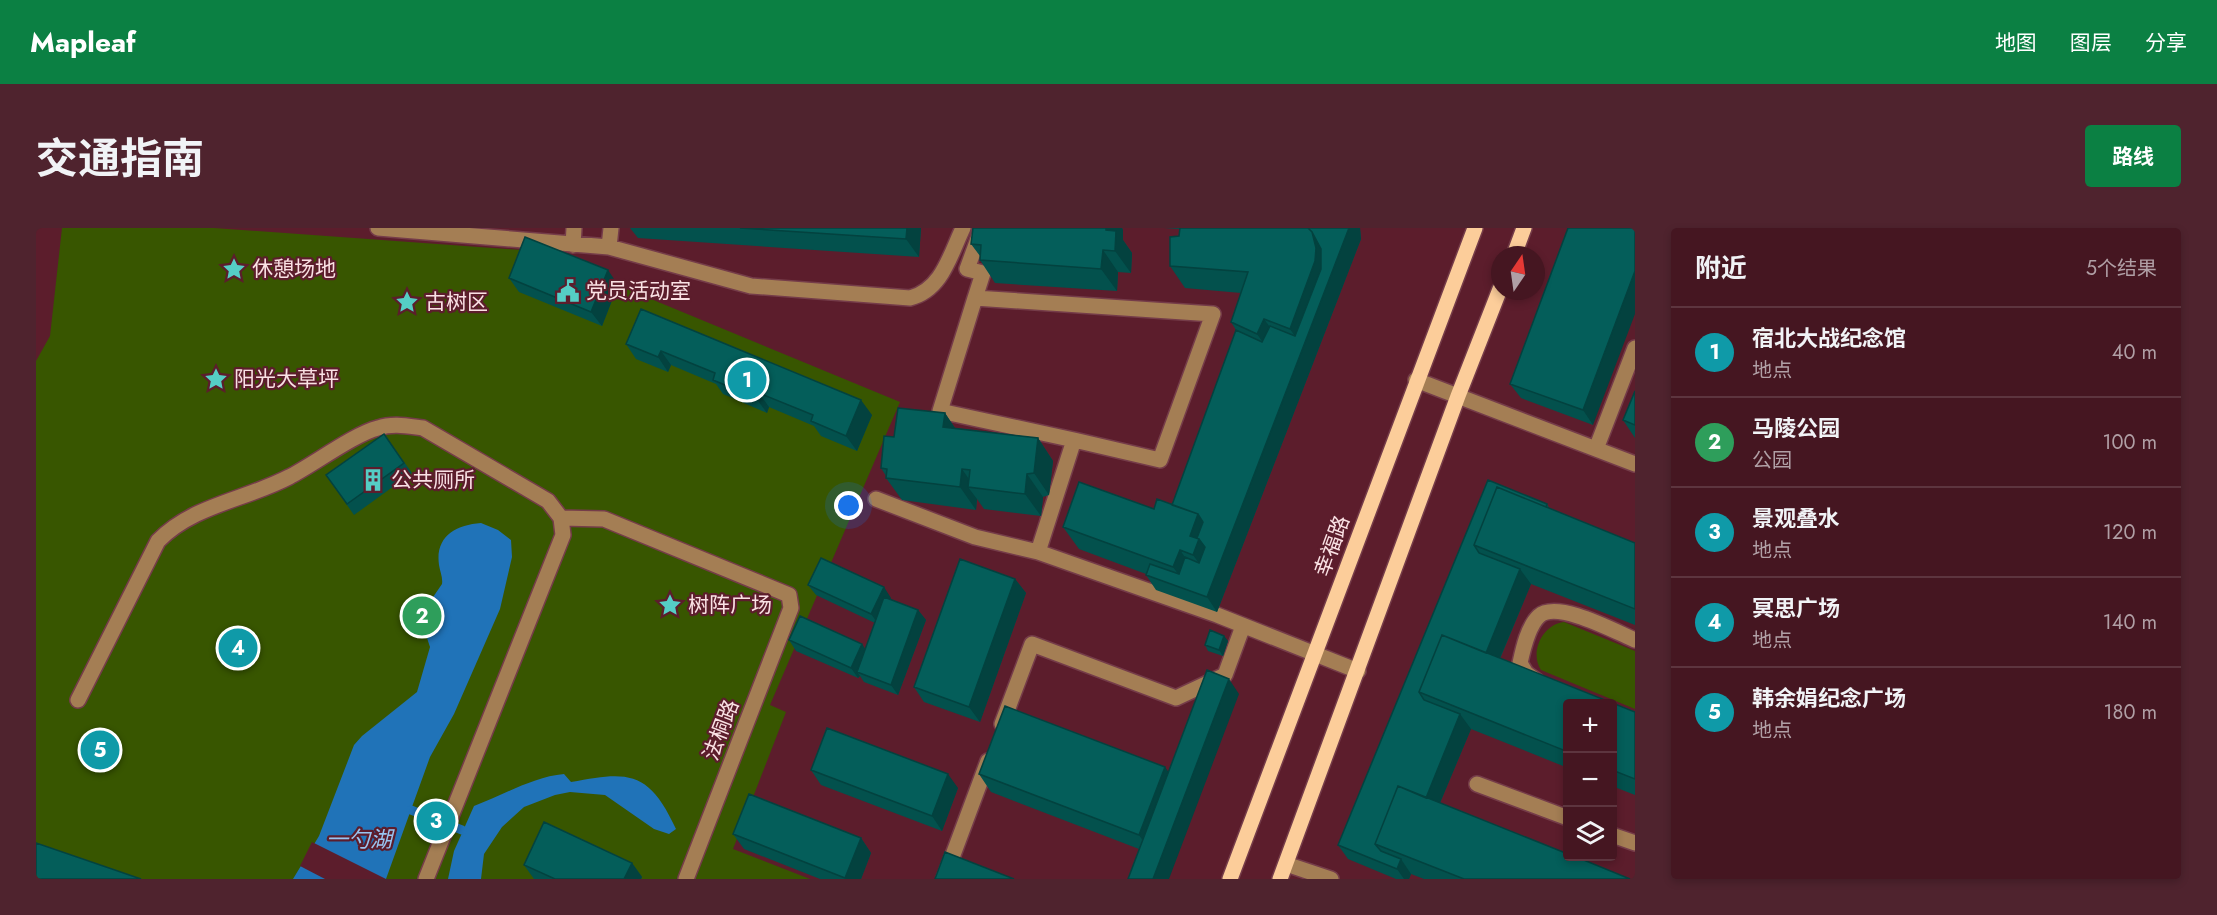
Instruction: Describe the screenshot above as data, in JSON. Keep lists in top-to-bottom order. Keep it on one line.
{"streets":{"main road":["幸福路"],"street":["法桐路"]},"water":["一勺湖"],"places":{"place":["休憩场地","古树区","阳光大草坪","树阵广场"],"public building":["党员活动室"],"building":["公共厕所"]},"north":"top","page":{"header":"Mapleaf","nav":["地图","图层","分享"],"title":"交通指南","buttons":"路线","heading":["附近","5个结果"],"list":[{"mark":"1","name":"宿北大战纪念馆","note":"地点","value":"40 m"},{"mark":"2","name":"马陵公园","note":"公园","value":"100 m"},{"mark":"3","name":"景观叠水","note":"地点","value":"120 m"},{"mark":"4","name":"冥思广场","note":"地点","value":"140 m"},{"mark":"5","name":"韩余娟纪念广场","note":"地点","value":"180 m"}],"pins":["1","2","4","5","3"],"map_buttons":["+","−"]}}
